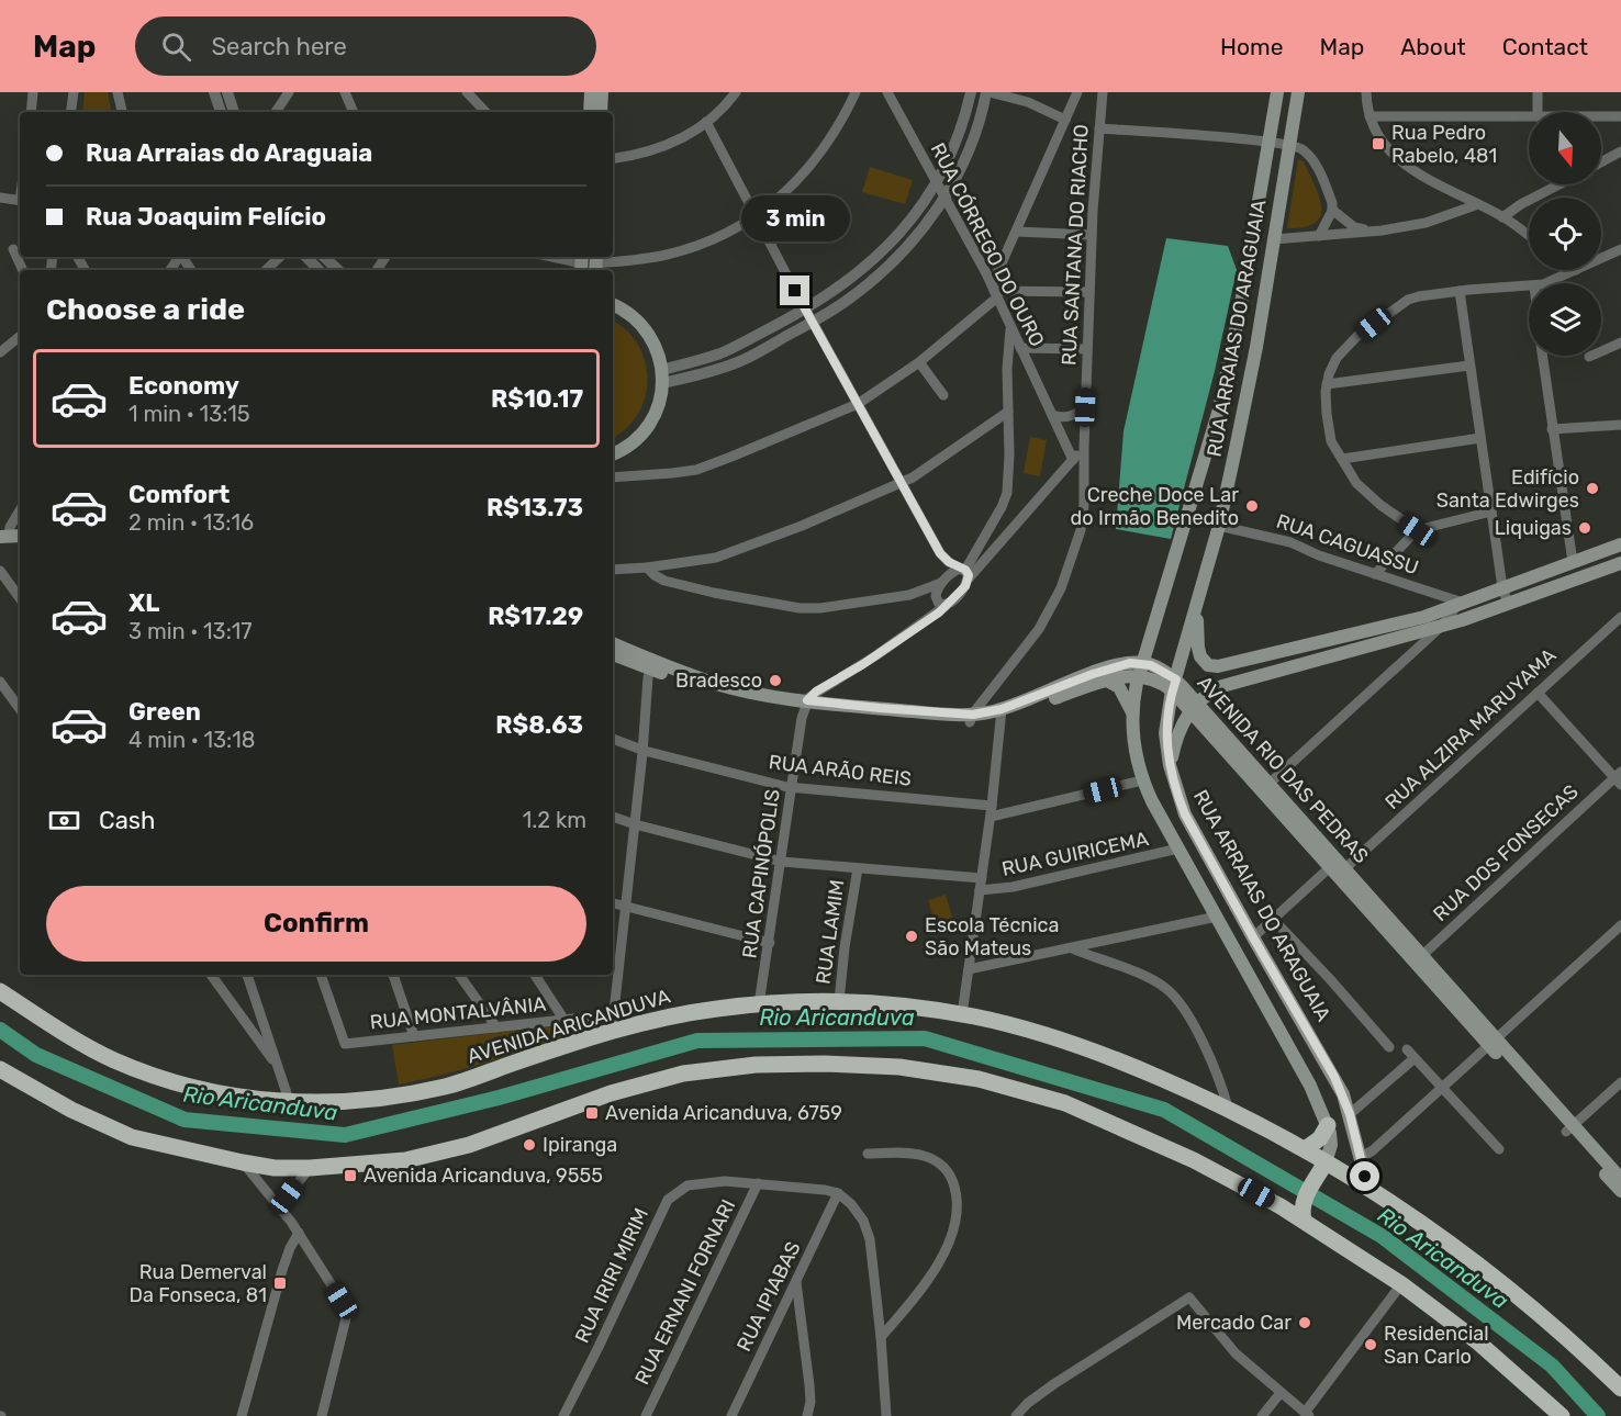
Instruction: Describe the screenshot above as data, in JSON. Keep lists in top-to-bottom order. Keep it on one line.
{"streets":{"highway":["AVENIDA ARICANDUVA"],"main road":["RUA ARRAIAS DO ARAGUAIA","AVENIDA RIO DAS PEDRAS"],"street":["RUA CÓRREGO DO OURO","RUA SANTANA DO RIACHO","RUA CAGUASSU","RUA ALZIRA MARUYAMA","RUA ARÃO REIS","RUA DOS FONSECAS","RUA GUIRICEMA","RUA CAPINÓPOLIS","RUA LAMIM","RUA MONTALVÂNIA","RUA IRIRI MIRIM","RUA ERNANI FORNARI","RUA IPIABAS"]},"crossings":[["RUA ARRAIAS DO ARAGUAIA","RUA CAGUASSU"],["RUA ARRAIAS DO ARAGUAIA","AVENIDA RIO DAS PEDRAS"],["RUA ARRAIAS DO ARAGUAIA","RUA GUIRICEMA"],["RUA ARRAIAS DO ARAGUAIA","AVENIDA ARICANDUVA"],["RUA ALZIRA MARUYAMA","AVENIDA RIO DAS PEDRAS"],["AVENIDA RIO DAS PEDRAS","RUA DOS FONSECAS"],["RUA ARÃO REIS","RUA CAPINÓPOLIS"],["RUA CAPINÓPOLIS","AVENIDA ARICANDUVA"],["RUA LAMIM","AVENIDA ARICANDUVA"],["RUA IRIRI MIRIM","RUA ERNANI FORNARI"],["RUA IRIRI MIRIM","RUA IPIABAS"]],"water":["Rio Aricanduva"],"places":{"transit":["Rua Pedro Rabelo, 481","Avenida Aricanduva, 6759","Avenida Aricanduva, 9555","Rua Demerval Da Fonseca, 81"],"other":["Edifício Santa Edwirges","Creche Doce Lar do Irmão Benedito","Liquigas","Bradesco","Escola Técnica São Mateus","Ipiranga","Mercado Car","Residencial San Carlo"]},"north":"bottom","page":{"header":"Map","search":"Search here","nav":["Home","Map","About","Contact"],"banner":["Rua Arraias do Araguaia","Rua Joaquim Felício"],"bubble":"3 min","heading":"Choose a ride","list":[{"name":"Economy","note":"1 min · 13:15","value":"R$10.17"},{"name":"Comfort","note":"2 min · 13:16","value":"R$13.73"},{"name":"XL","note":"3 min · 13:17","value":"R$17.29"},{"name":"Green","note":"4 min · 13:18","value":"R$8.63"}],"pay":["Cash","1.2 km"],"buttons":"Confirm"}}
